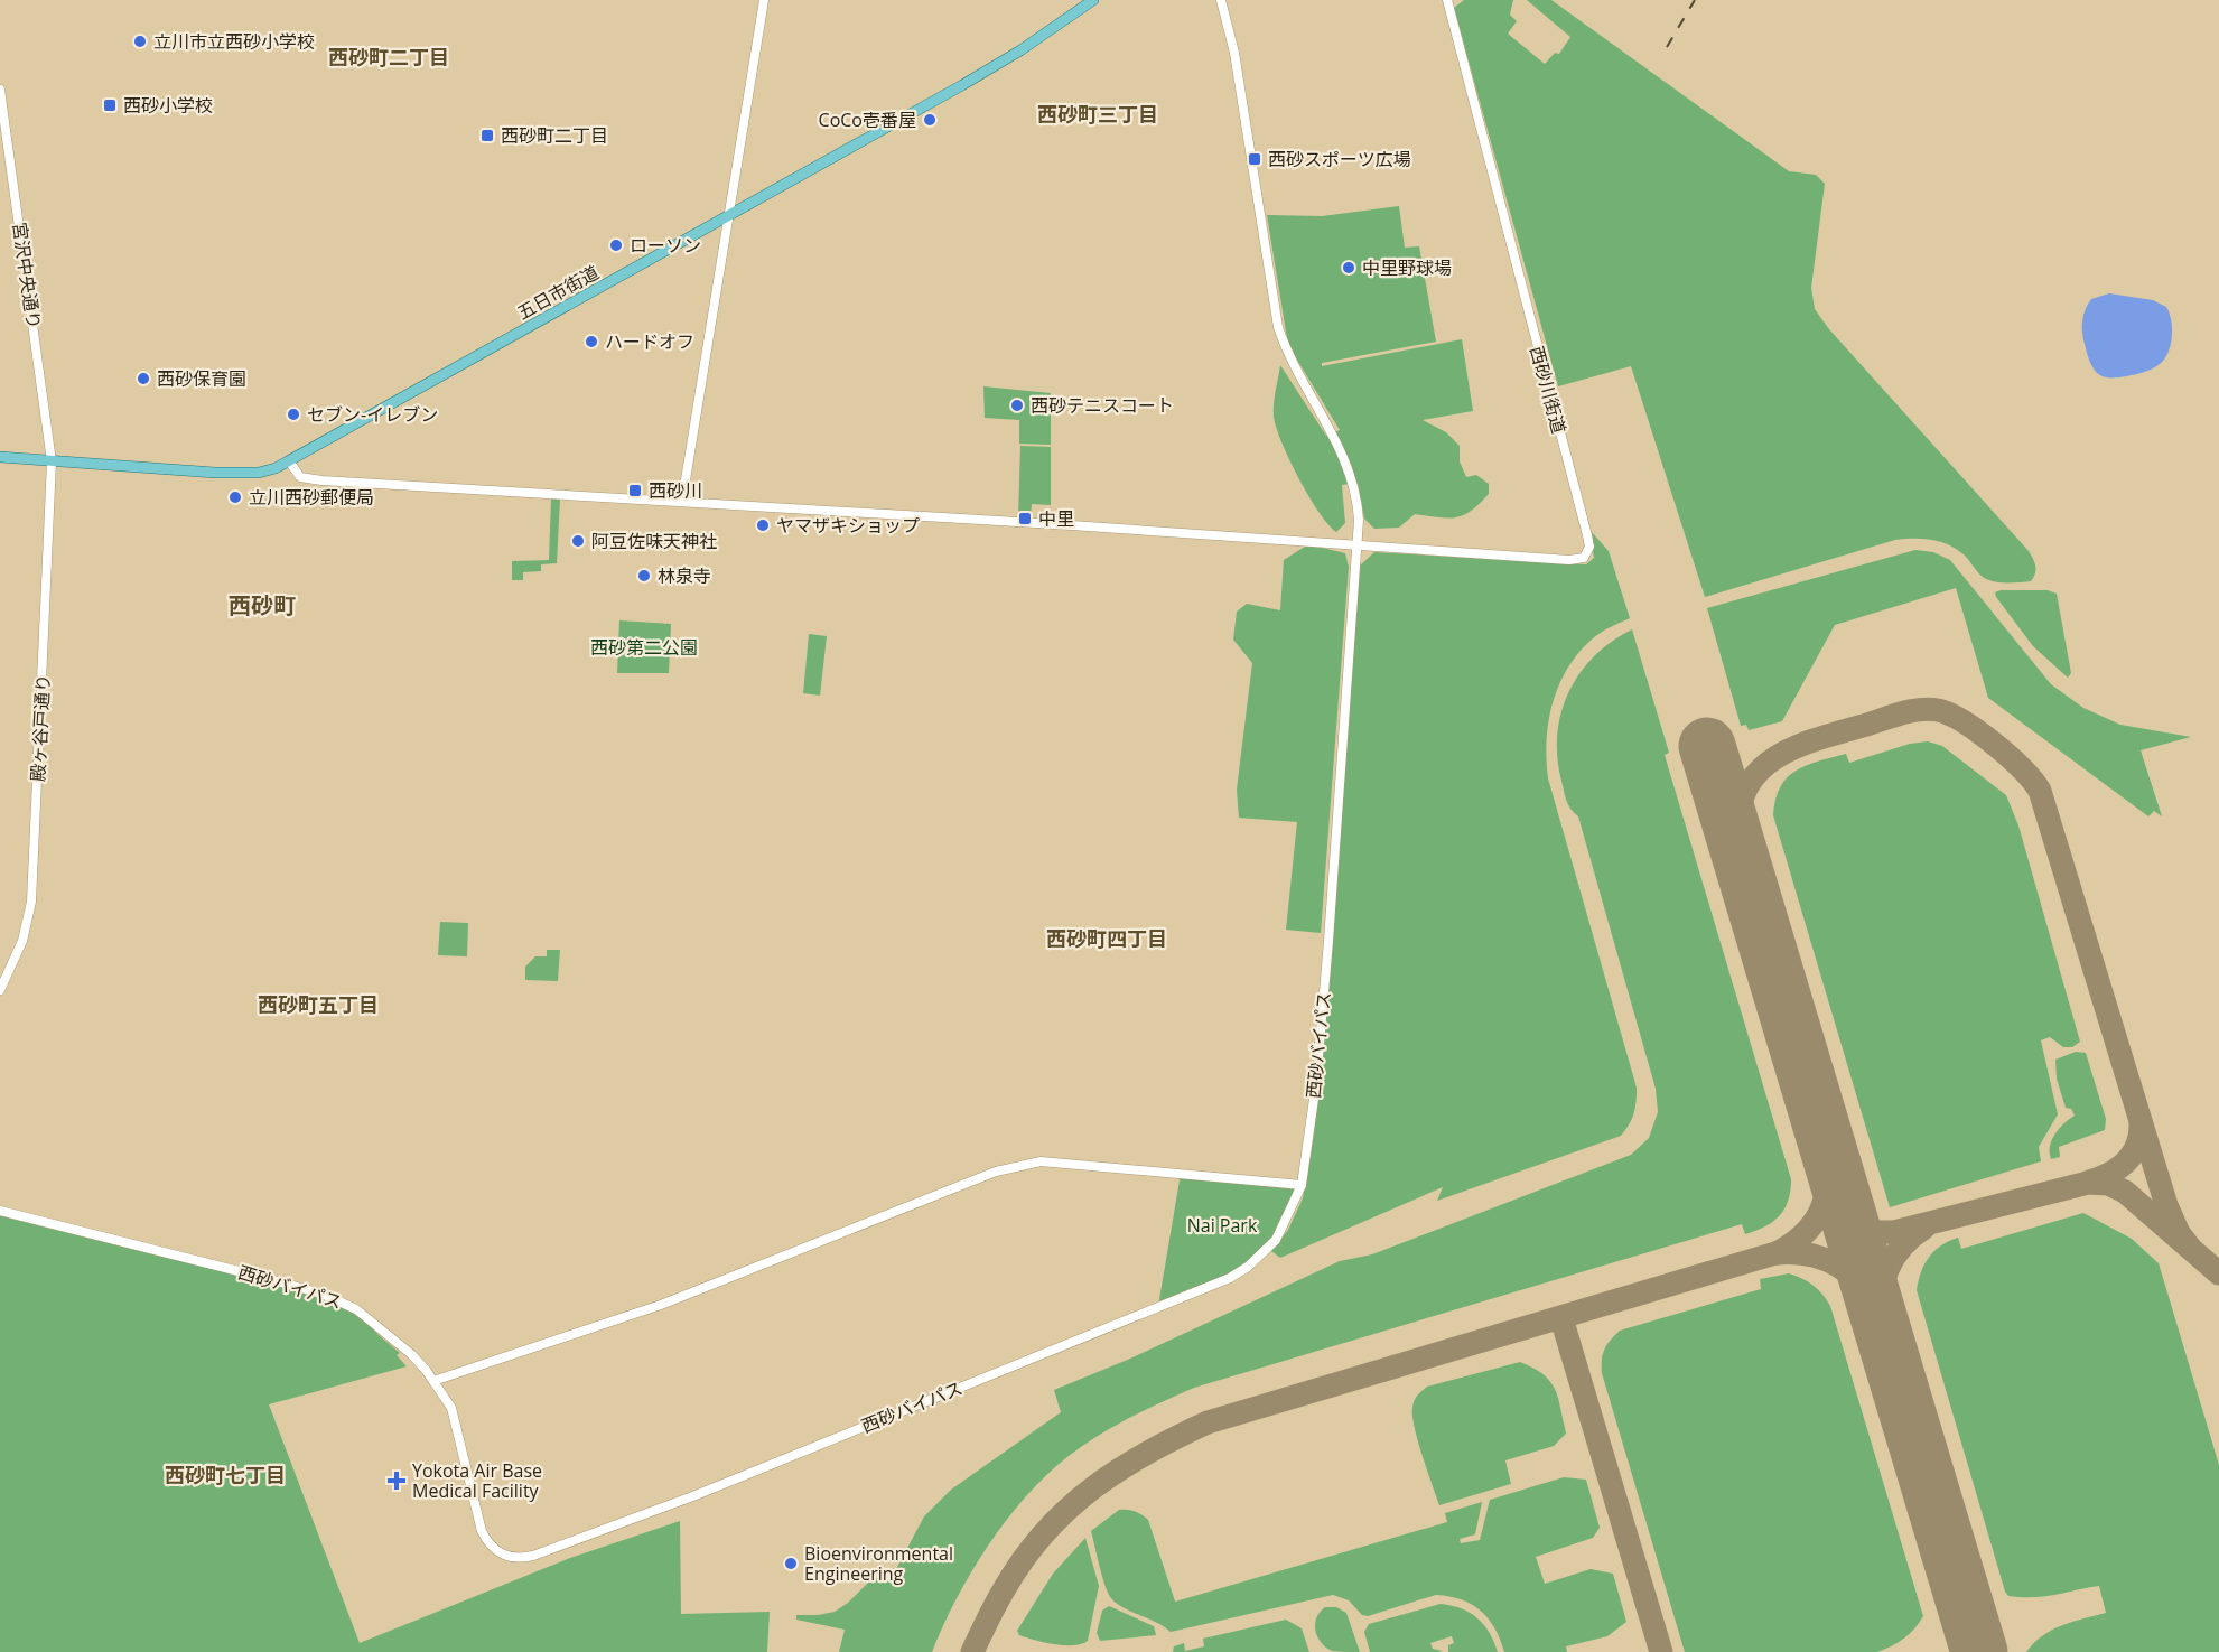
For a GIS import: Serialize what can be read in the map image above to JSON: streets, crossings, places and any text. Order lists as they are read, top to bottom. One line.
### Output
{"streets":{"main road":["五日市街道"],"street":["宮沢中央通り","西砂川街道","殿ヶ谷戸通り","西砂バイパス"]},"crossings":[["宮沢中央通り","五日市街道"],["宮沢中央通り","殿ヶ谷戸通り"],["五日市街道","殿ヶ谷戸通り"],["西砂川街道","西砂バイパス"]],"districts":["西砂町二丁目","西砂町三丁目","西砂町","西砂町四丁目","西砂町五丁目","西砂町七丁目"],"parks":["西砂第二公園","Nai Park"],"places":{"other":["立川市立西砂小学校","CoCo壱番屋","ローソン","中里野球場","ハードオフ","西砂保育園","西砂テニスコート","セブン-イレブン","立川西砂郵便局","ヤマザキショップ","阿豆佐味天神社","林泉寺","Bioenvironmental Engineering"],"transit":["西砂小学校","西砂町二丁目","西砂スポーツ広場","西砂川","中里"],"health":["Yokota Air Base Medical Facility"]}}
